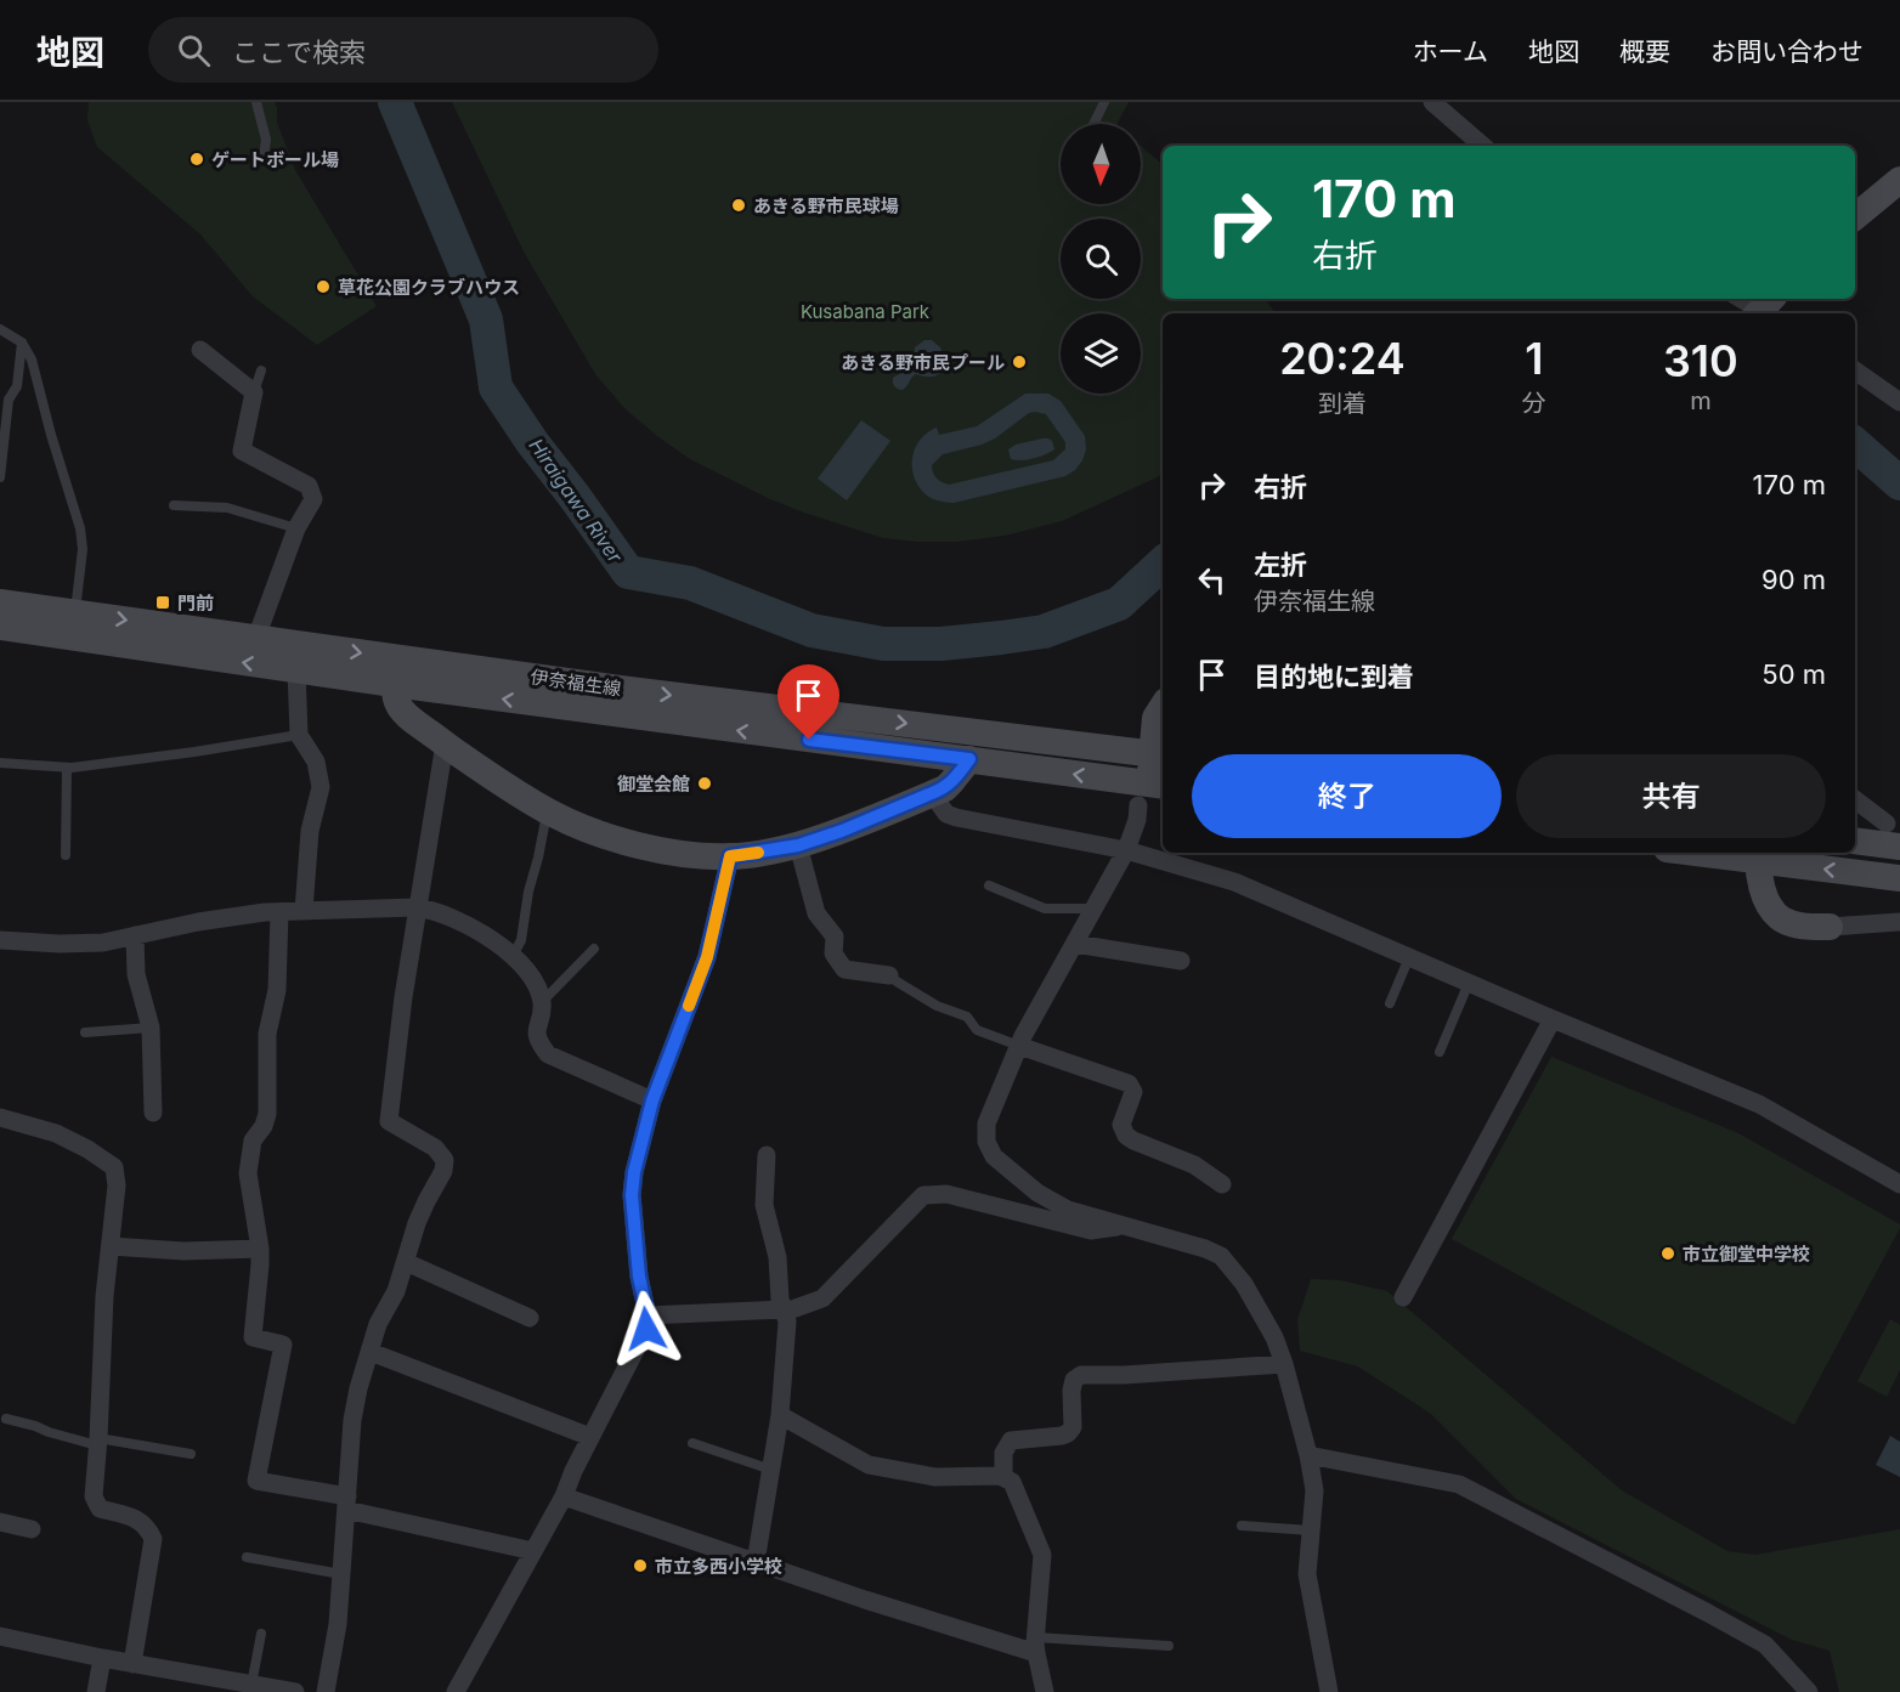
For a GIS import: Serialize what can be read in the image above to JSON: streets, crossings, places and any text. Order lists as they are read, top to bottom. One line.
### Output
{"streets":{"main road":["伊奈福生線"]},"water":["Hiraigawa River"],"parks":["Kusabana Park"],"places":{"other":["ゲートボール場","あきる野市民球場","草花公園クラブハウス","あきる野市民プール","御堂会館","市立御堂中学校","市立多西小学校"],"transit":["門前"]},"north":"bottom","page":{"header":"地図","search":"ここで検索","nav":["ホーム","地図","概要","お問い合わせ"],"turn":["170 m","右折"],"eta":["20:24","到着","1","分","310","m"],"list":[{"name":"右折","value":"170 m"},{"name":"左折","note":"伊奈福生線","value":"90 m"},{"name":"目的地に到着","value":"50 m"}],"buttons":["終了","共有"]}}
